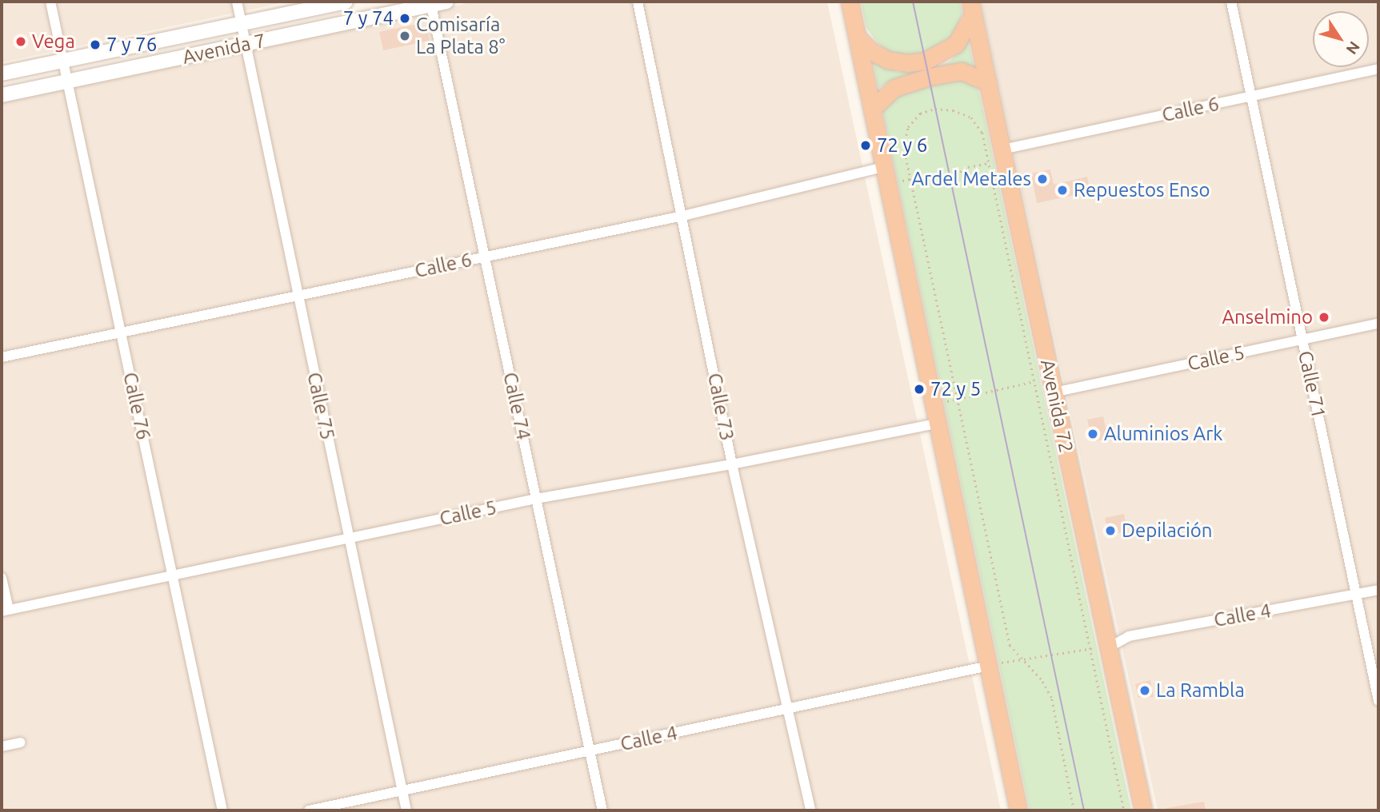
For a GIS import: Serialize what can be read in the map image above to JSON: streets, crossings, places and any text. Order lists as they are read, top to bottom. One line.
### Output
{"streets":{"highway":["Avenida 72"],"main road":["Avenida 7"],"street":["Calle 6","Calle 5","Calle 71","Calle 76","Calle 75","Calle 74","Calle 73","Calle 4"]},"crossings":[["Avenida 7","Calle 76"],["Avenida 7","Calle 75"],["Avenida 7","Calle 74"],["Calle 6","Calle 71"],["Calle 6","Calle 76"],["Calle 6","Calle 75"],["Calle 6","Calle 74"],["Calle 6","Avenida 72"],["Calle 6","Calle 73"],["Calle 5","Calle 71"],["Calle 5","Calle 76"],["Calle 5","Calle 75"],["Calle 5","Calle 74"],["Calle 5","Avenida 72"],["Calle 5","Calle 73"],["Calle 71","Calle 4"],["Calle 75","Calle 4"],["Calle 74","Calle 4"],["Avenida 72","Calle 4"],["Calle 73","Calle 4"]],"places":["7 y 74","Comisaría La Plata 8°","Vega","7 y 76","72 y 6","Ardel Metales","Repuestos Enso","Anselmino","72 y 5","Aluminios Ark","Depilación","La Rambla"],"north":"bottom right"}
